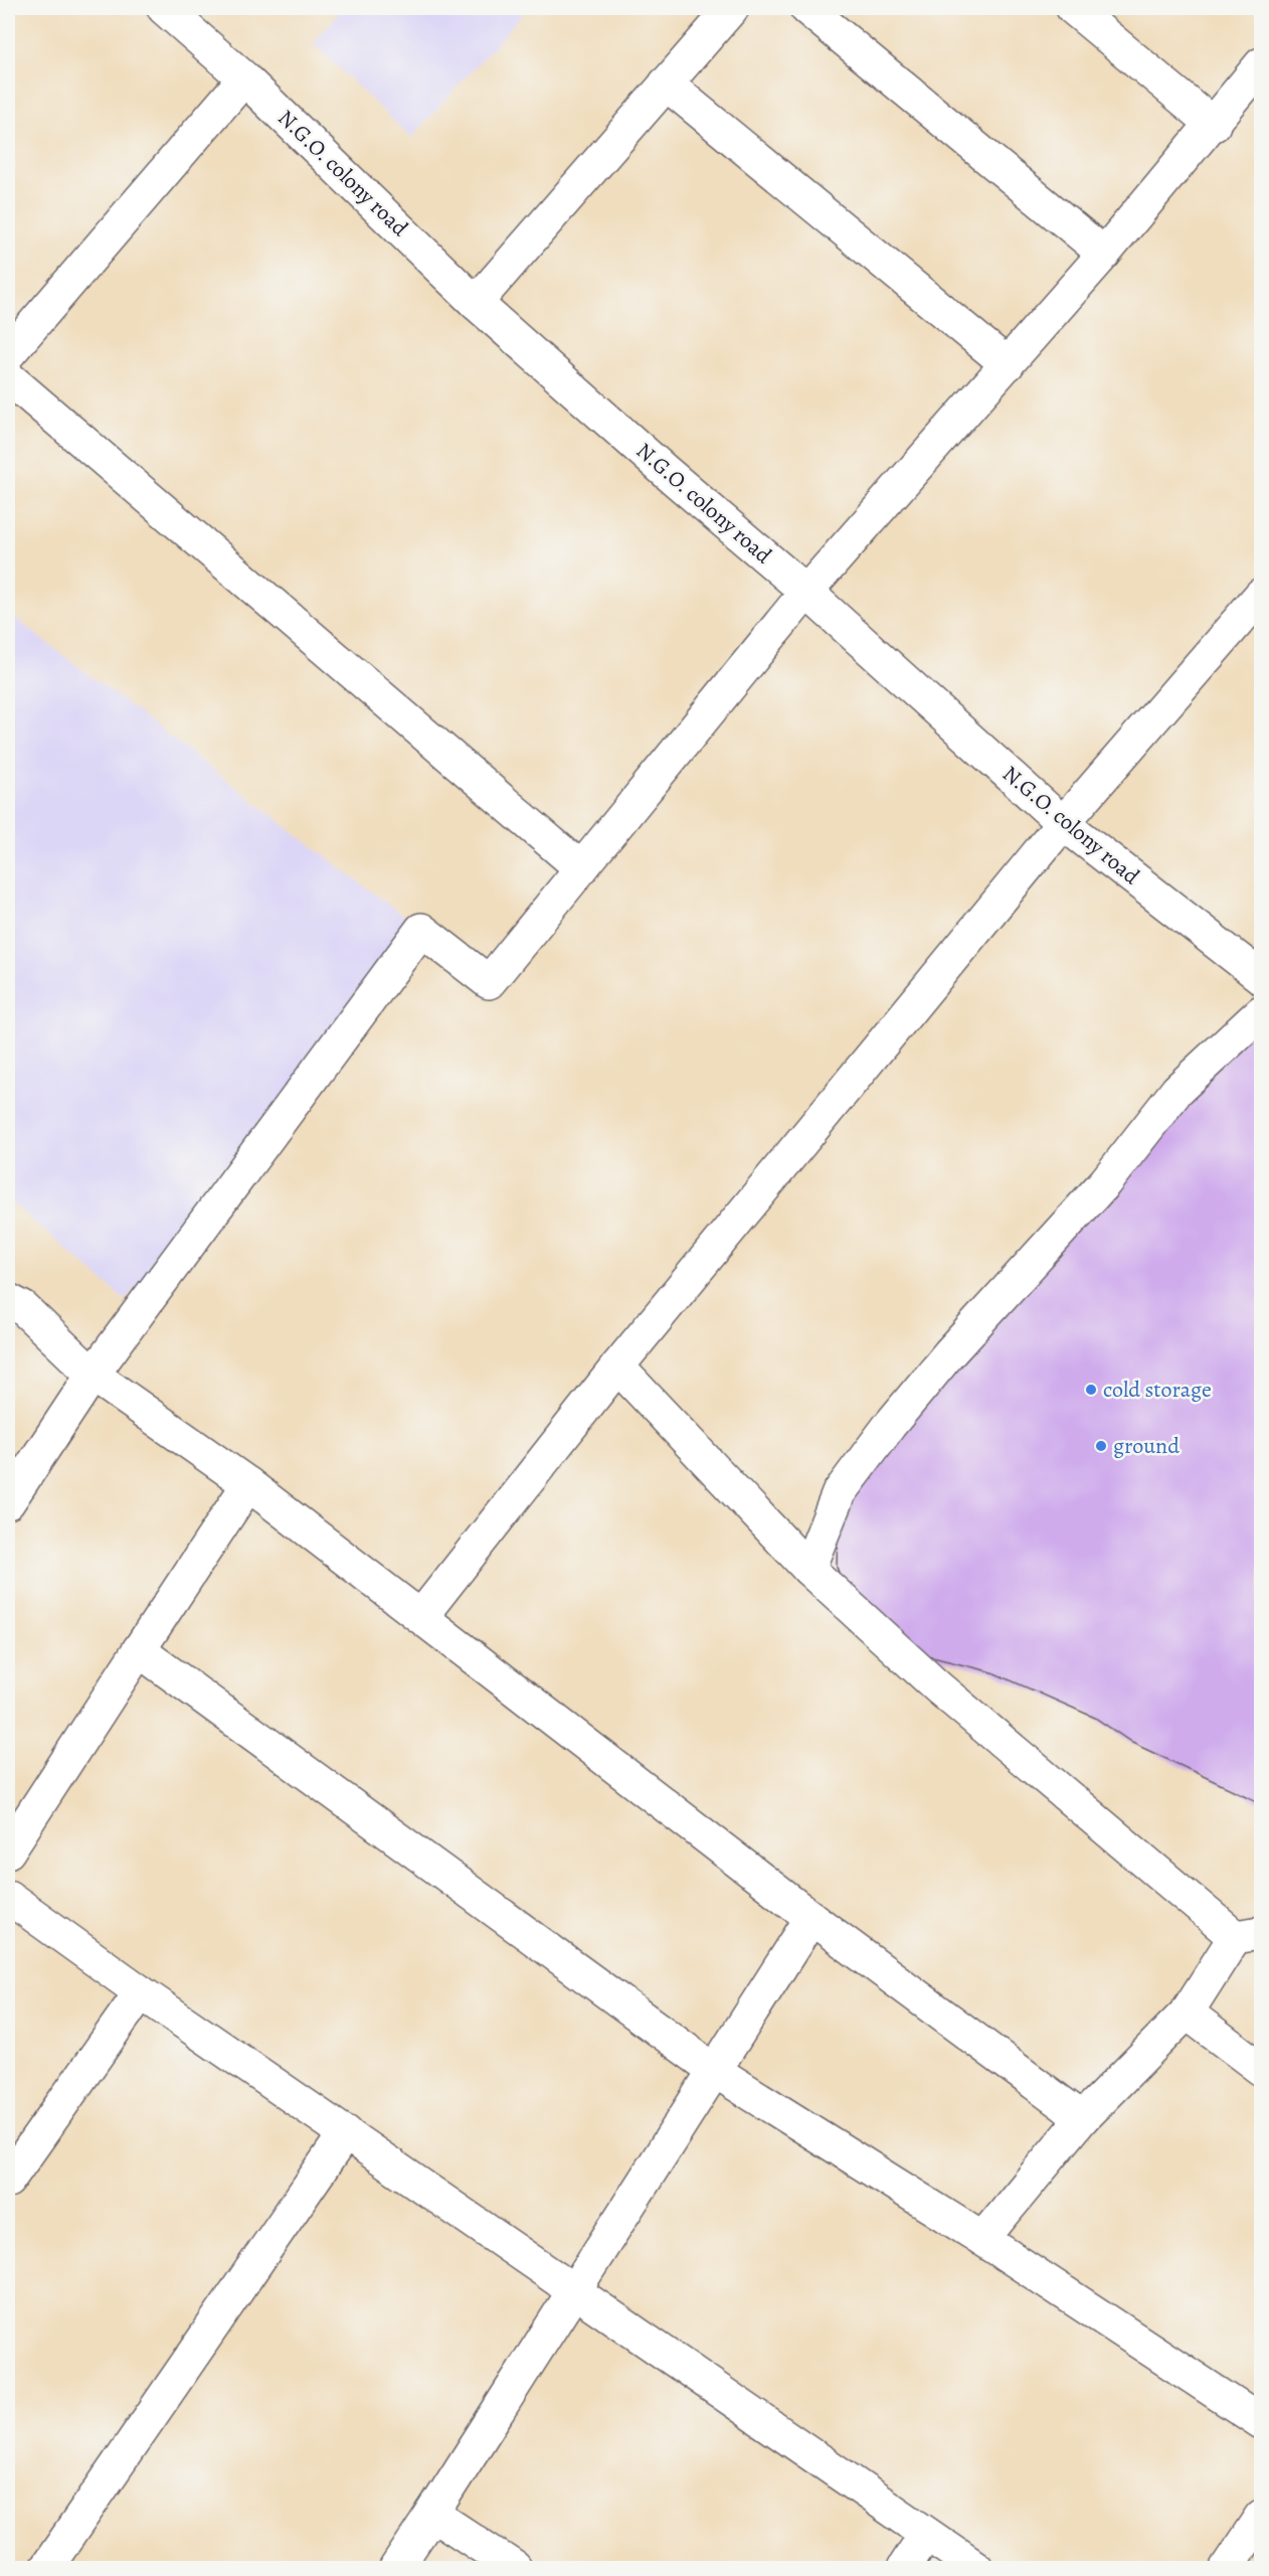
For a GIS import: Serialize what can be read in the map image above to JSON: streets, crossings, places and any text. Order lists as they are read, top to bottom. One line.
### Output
{"streets":{"street":["N.G.O. colony road"]},"places":["cold storage","ground"]}
